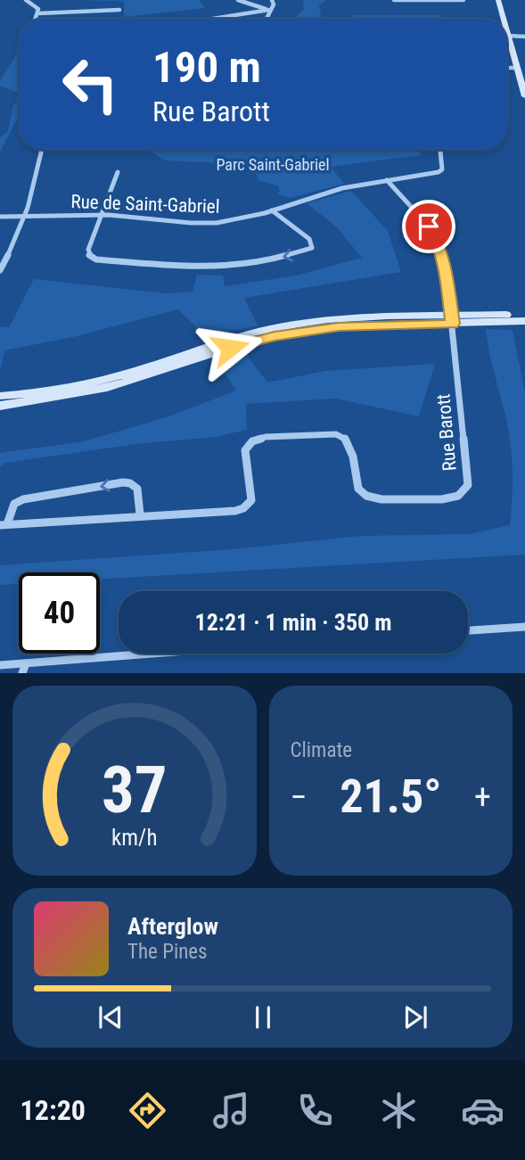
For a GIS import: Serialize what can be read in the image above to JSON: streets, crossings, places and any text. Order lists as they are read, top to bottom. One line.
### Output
{"streets":{"street":["Rue de Saint-Gabriel","Rue Barott"]},"crossings":[["Rue de Saint-Gabriel","Rue Barott"]],"parks":["Parc Saint-Gabriel"],"page":{"turn":["190 m","Rue Barott"],"limit":"40","trip":"12:21 · 1 min · 350 m","tile":"Climate","heat":["−","21.5°","+"],"song":["Afterglow","The Pines"],"tabs":"12:20","gauge":["37","km/h"]}}
